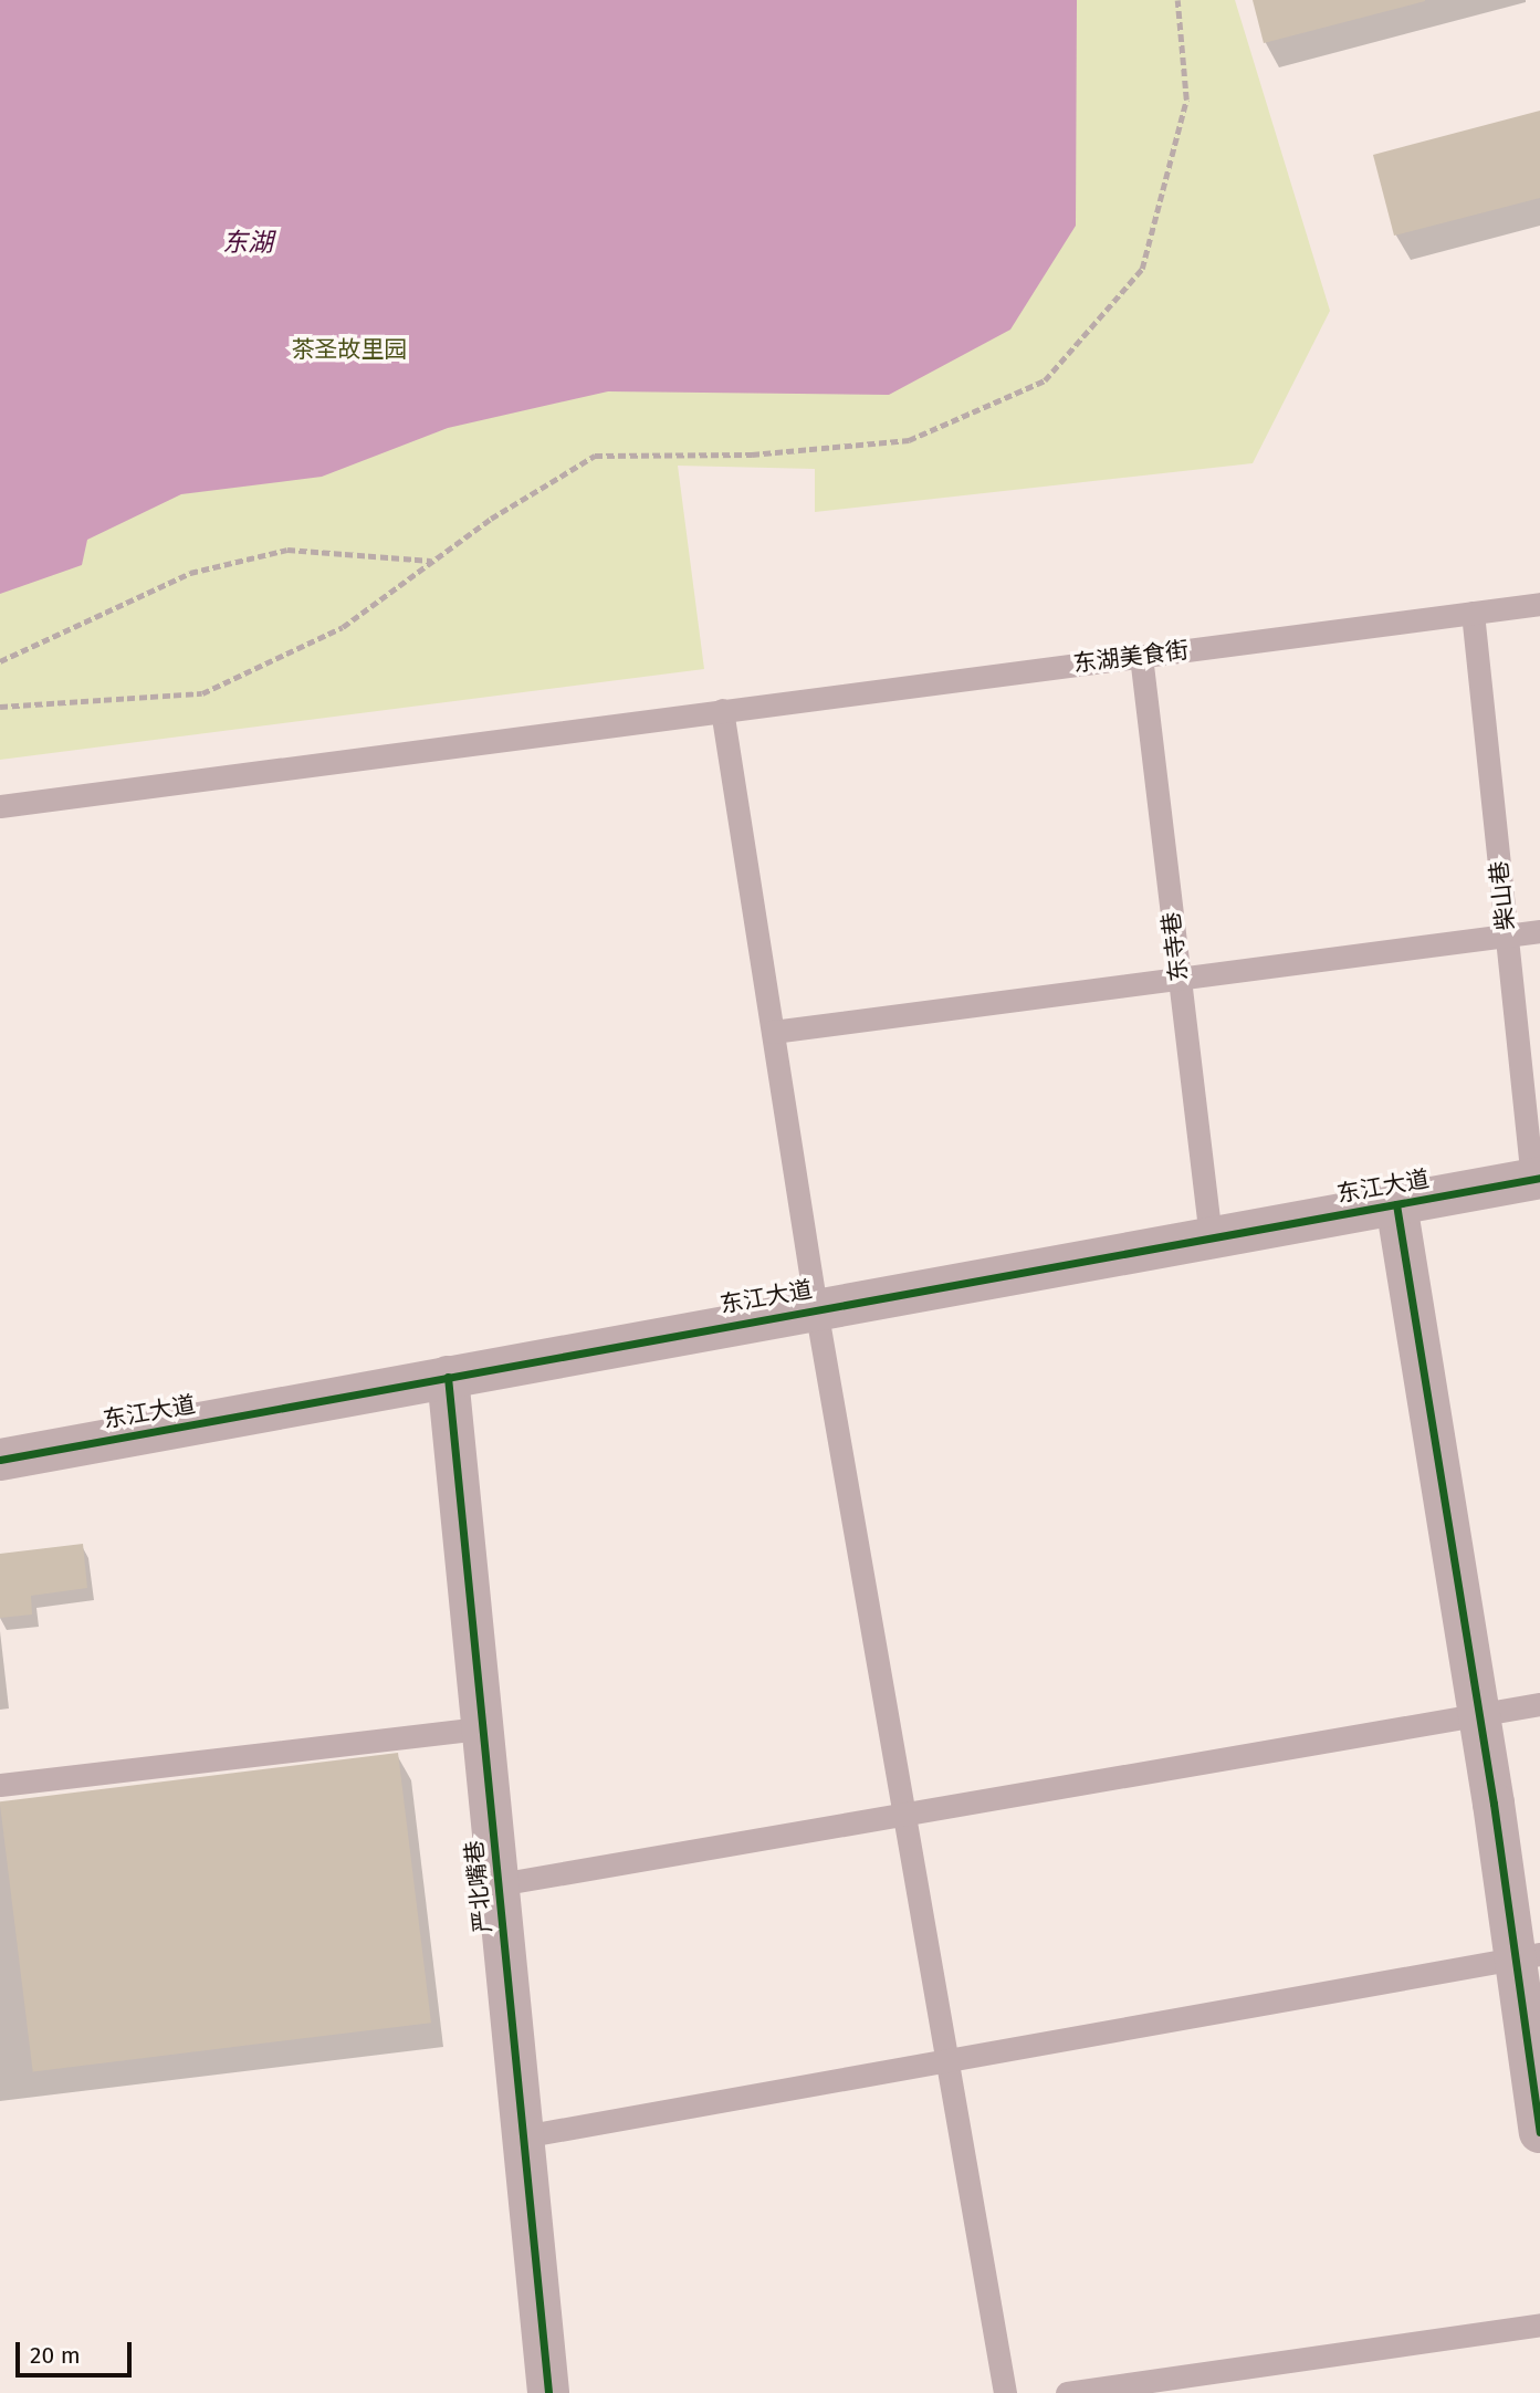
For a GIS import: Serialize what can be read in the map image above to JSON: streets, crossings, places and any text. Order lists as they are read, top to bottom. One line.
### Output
{"streets":{"street":["东江大道","严北嘴巷"],"lane":["东湖美食街","柴山巷","东寺巷"]},"crossings":[["东湖美食街","柴山巷"],["东湖美食街","东寺巷"],["柴山巷","东江大道"],["东寺巷","东江大道"],["东江大道","严北嘴巷"]],"water":["东湖"],"parks":["茶圣故里园"],"scale_bar":"20 m"}
